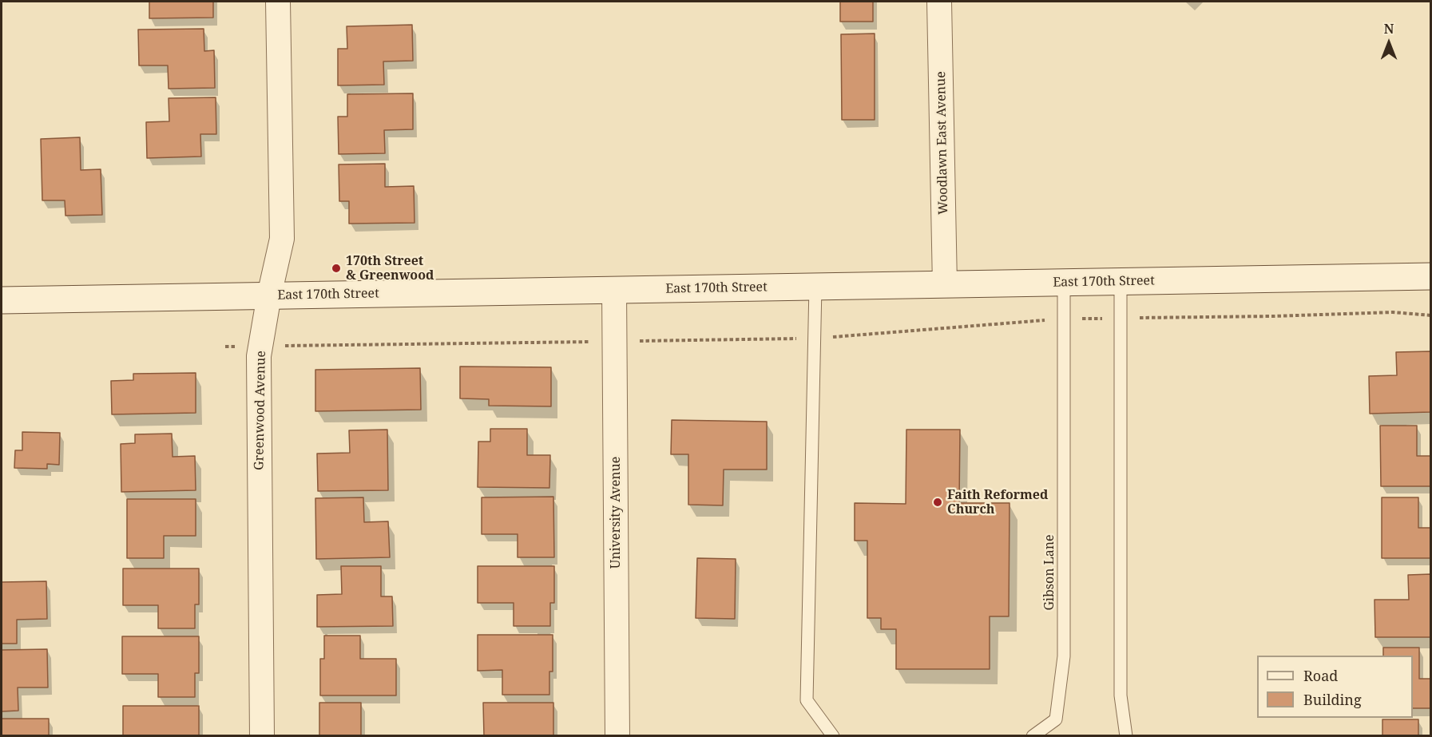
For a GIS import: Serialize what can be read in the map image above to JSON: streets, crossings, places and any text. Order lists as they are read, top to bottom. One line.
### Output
{"streets":{"street":["Woodlawn East Avenue","East 170th Street","Greenwood Avenue","University Avenue"],"lane":["Gibson Lane"]},"crossings":[["Woodlawn East Avenue","East 170th Street"],["East 170th Street","Greenwood Avenue"],["East 170th Street","University Avenue"],["East 170th Street","Gibson Lane"]],"places":["170th Street & Greenwood","Faith Reformed Church"],"legend":["Road","Building"],"north":"top"}
